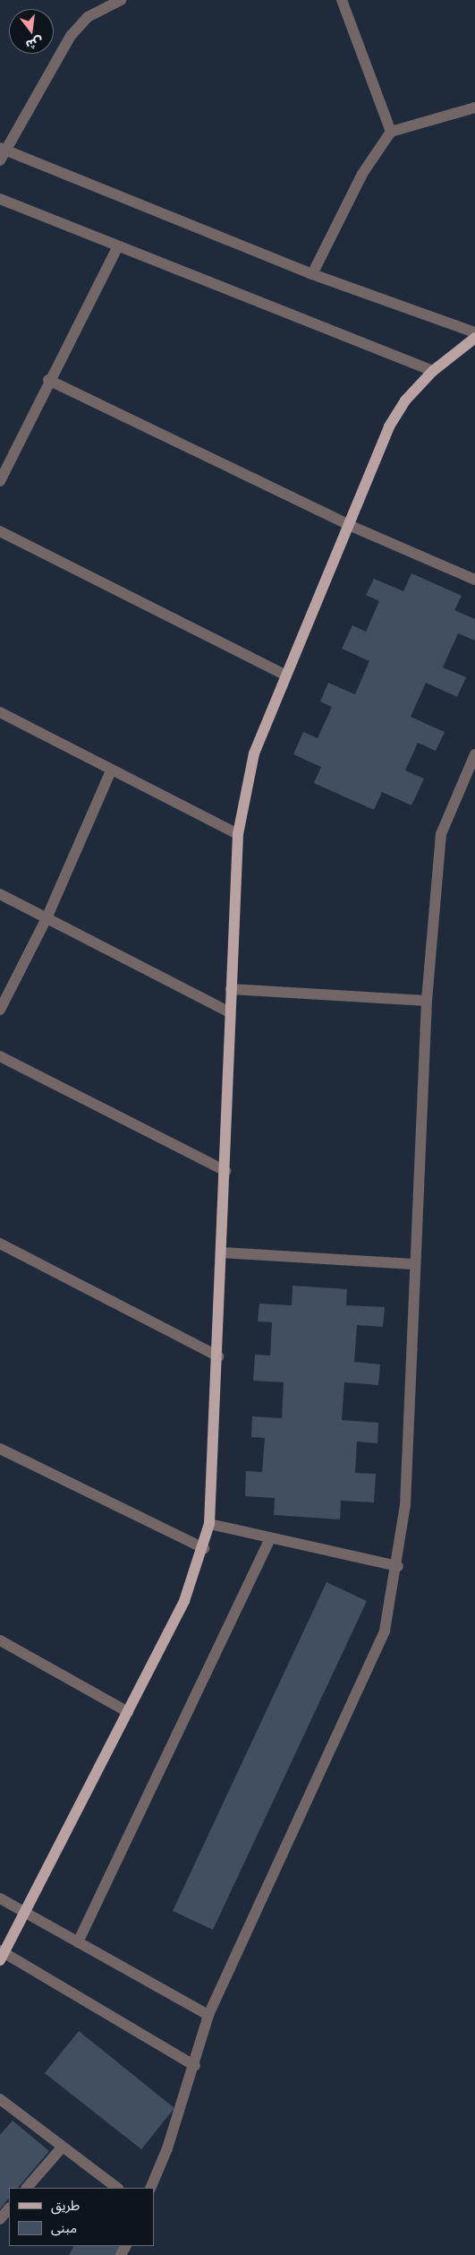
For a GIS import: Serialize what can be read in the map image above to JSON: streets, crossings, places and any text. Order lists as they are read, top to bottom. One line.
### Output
{"legend":["طريق","مبنى"],"north":"bottom"}
